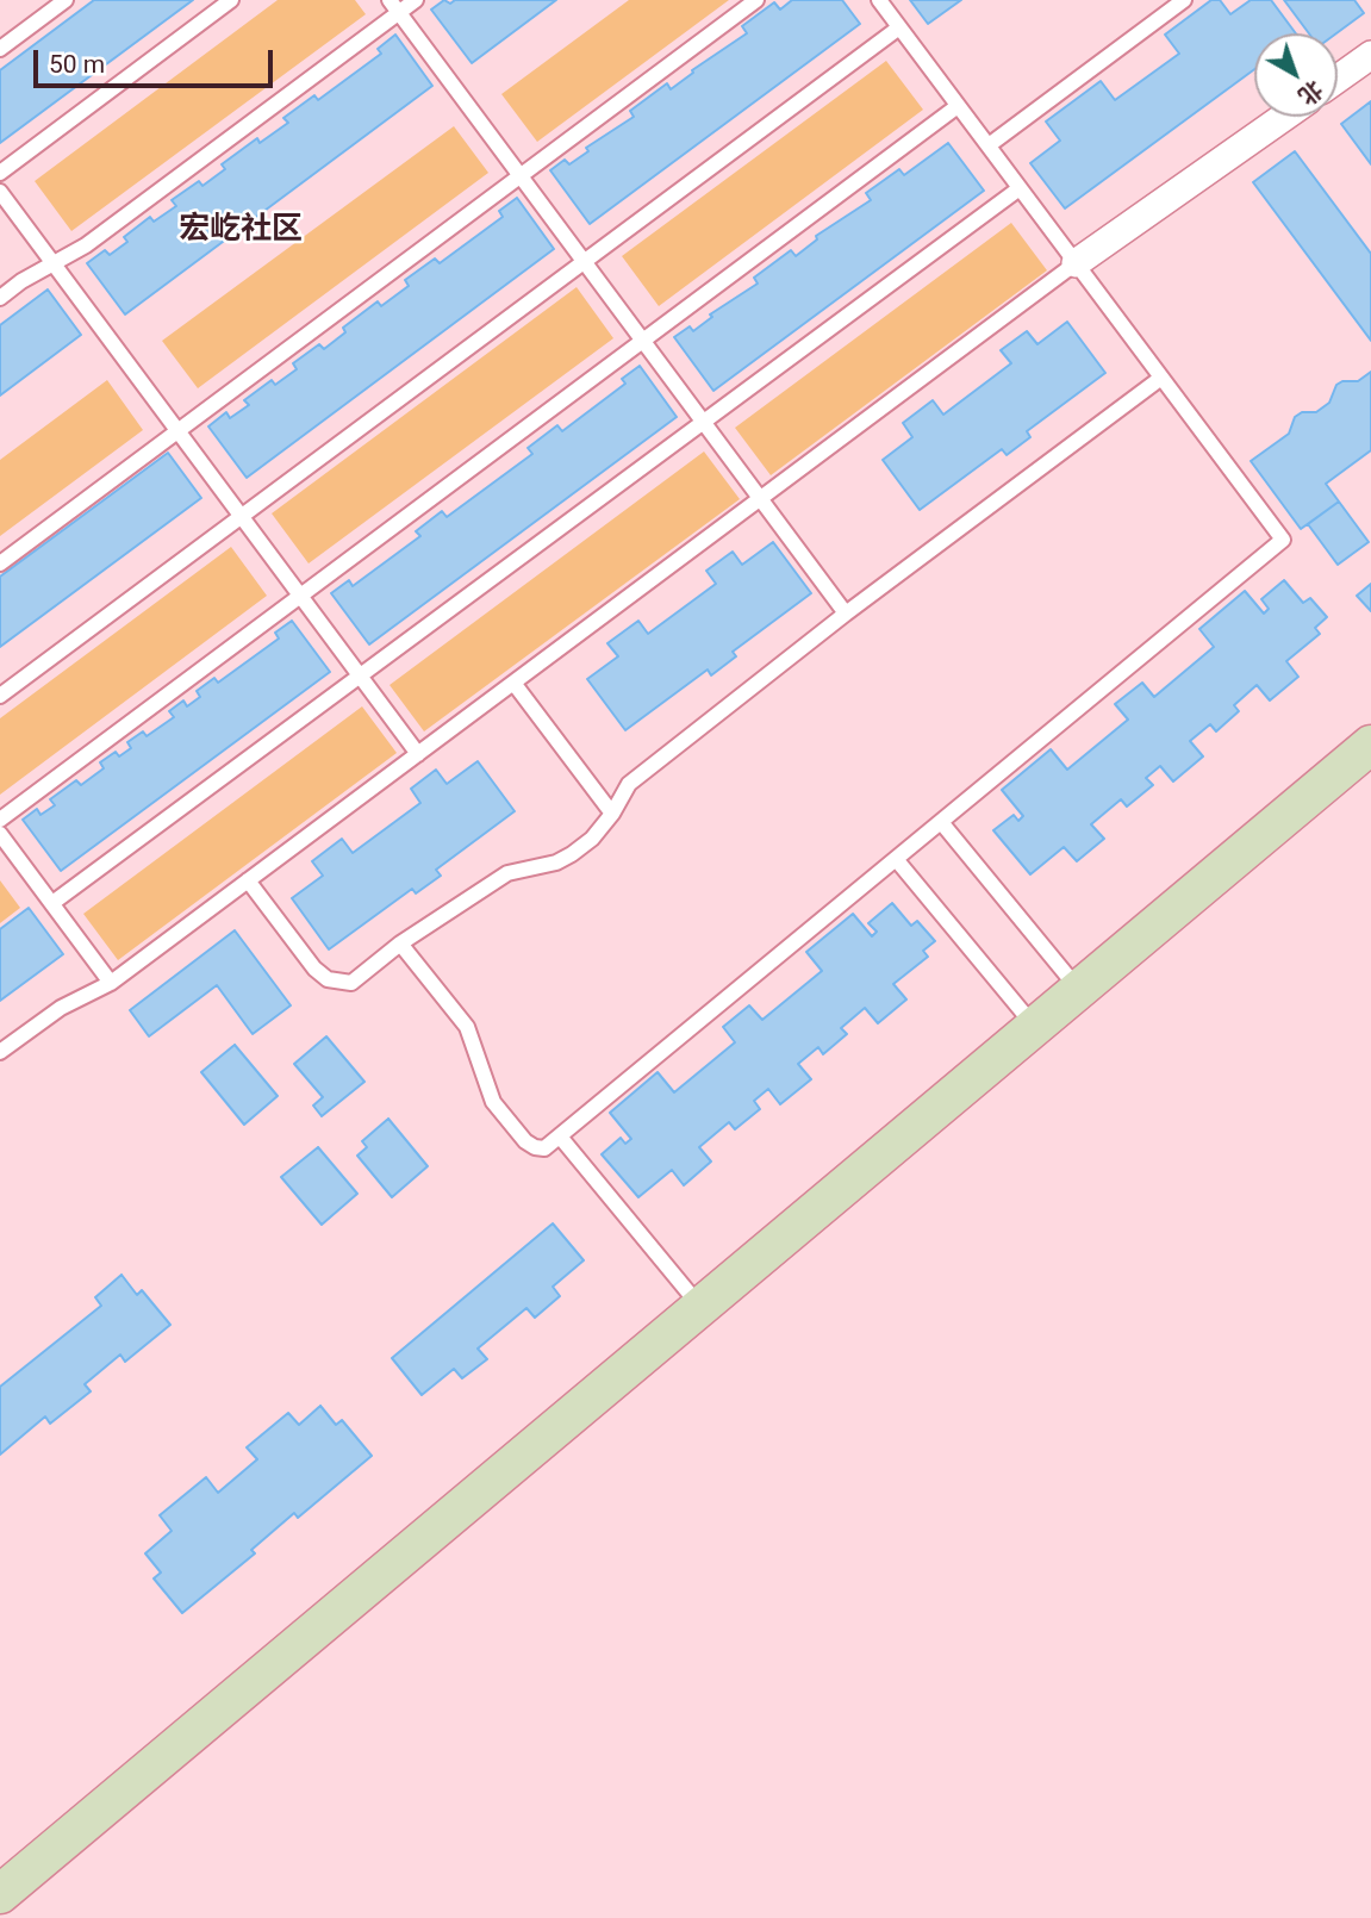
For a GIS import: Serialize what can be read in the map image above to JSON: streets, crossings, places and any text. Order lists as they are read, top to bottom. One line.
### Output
{"districts":["宏屹社区"],"scale_bar":"50 m","north":"bottom right"}
